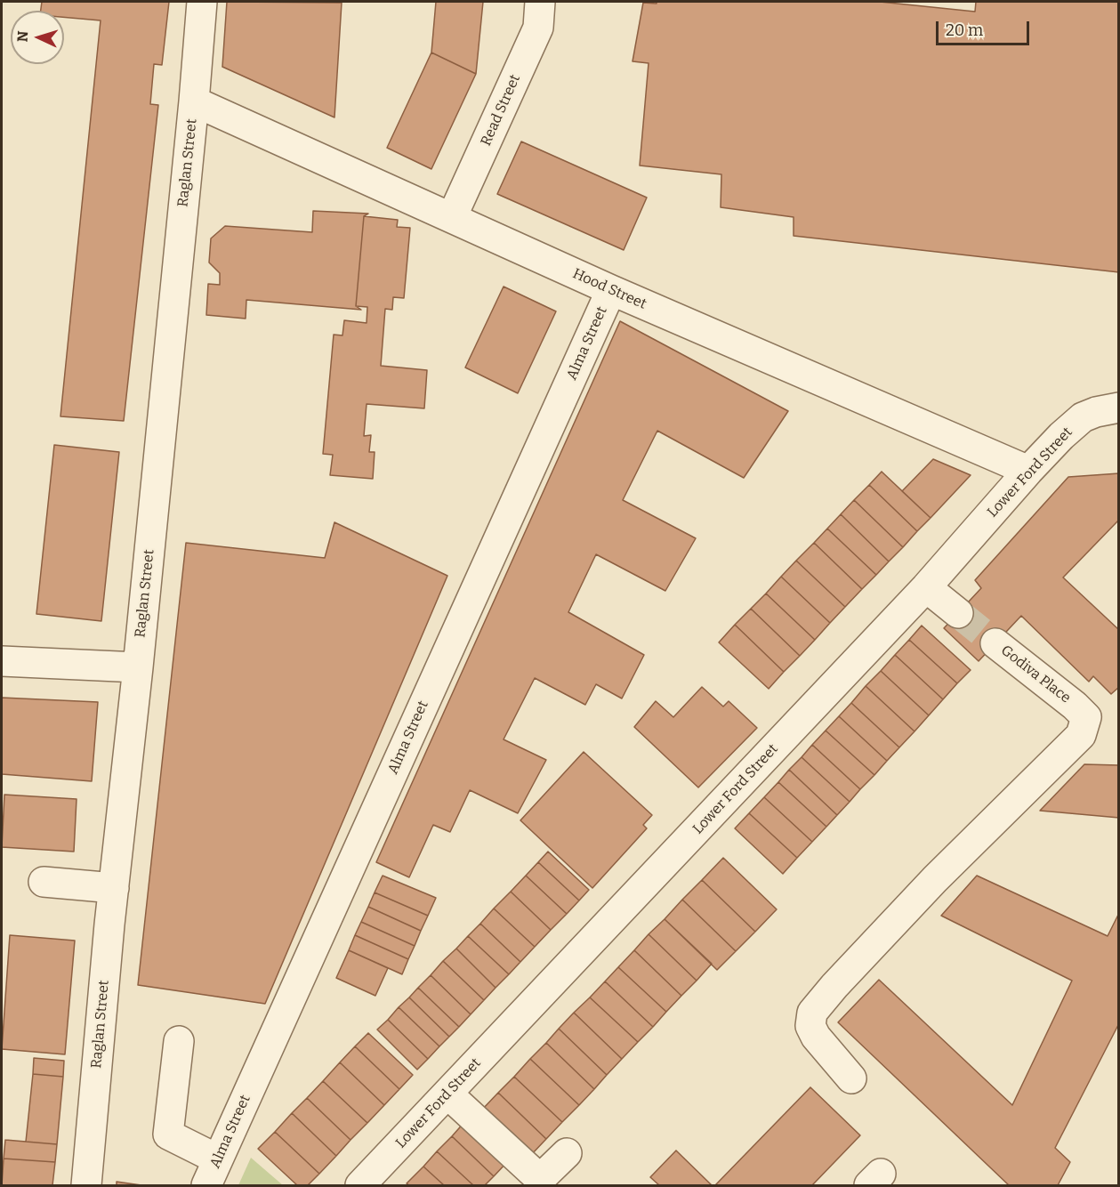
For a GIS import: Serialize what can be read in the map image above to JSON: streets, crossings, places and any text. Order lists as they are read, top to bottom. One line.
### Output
{"streets":{"street":["Read Street","Raglan Street","Hood Street","Alma Street","Lower Ford Street","Godiva Place"]},"crossings":[["Read Street","Hood Street"],["Raglan Street","Hood Street"],["Hood Street","Alma Street"],["Hood Street","Lower Ford Street"]],"scale_bar":"20 m","north":"left"}
